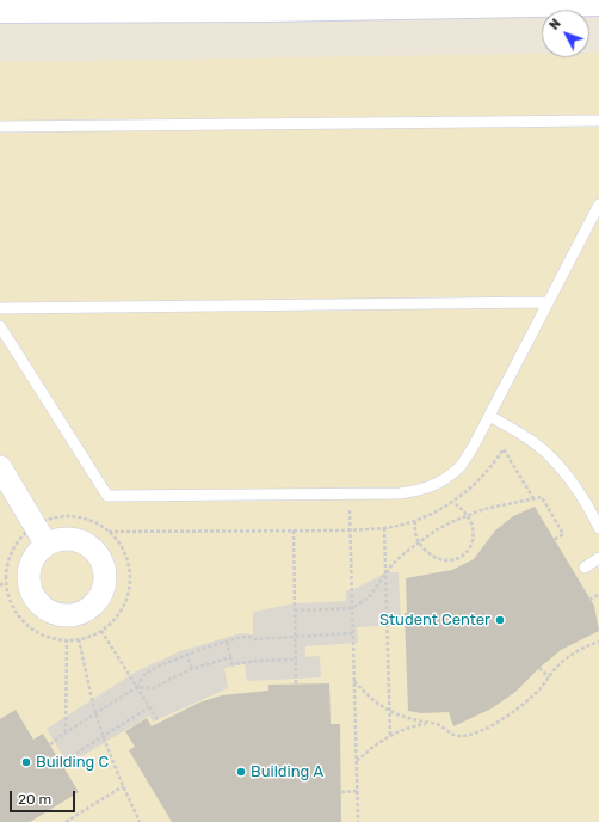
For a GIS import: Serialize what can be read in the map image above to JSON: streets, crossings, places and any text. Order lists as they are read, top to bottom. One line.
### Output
{"places":["Student Center","Building C","Building A"],"scale_bar":"20 m","north":"top left"}
